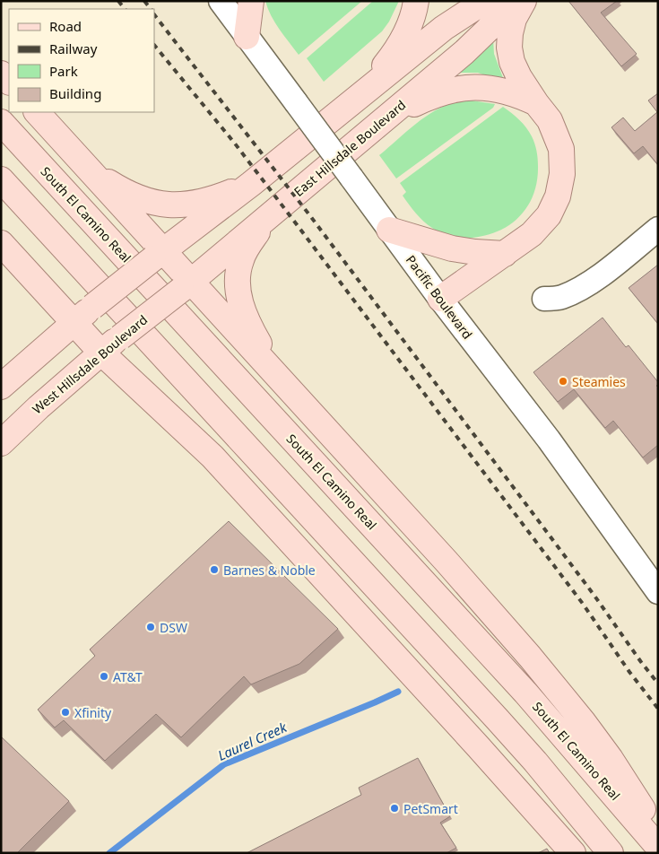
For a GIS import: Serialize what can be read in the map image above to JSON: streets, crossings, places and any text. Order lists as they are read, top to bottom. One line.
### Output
{"streets":{"main road":["East Hillsdale Boulevard","South El Camino Real","West Hillsdale Boulevard"],"street":["Pacific Boulevard"]},"crossings":[["East Hillsdale Boulevard","West Hillsdale Boulevard"]],"water":["Laurel Creek"],"places":["Steamies","Barnes & Noble","DSW","AT&T","Xfinity","PetSmart"],"legend":["Road","Railway","Park","Building"]}
